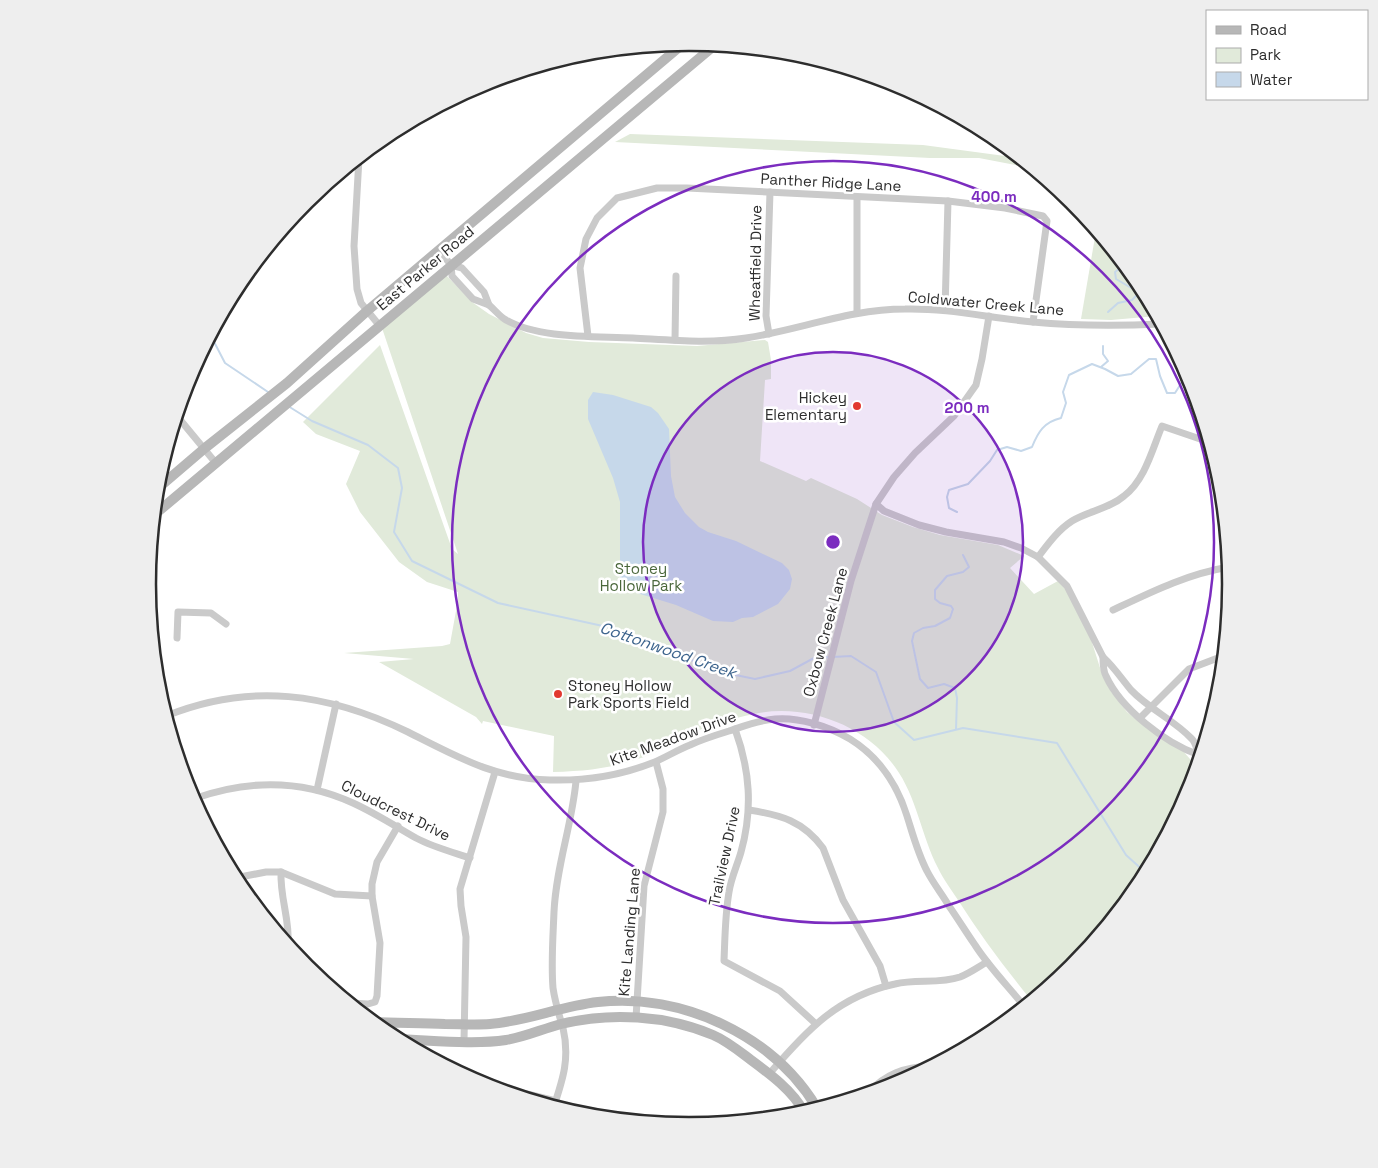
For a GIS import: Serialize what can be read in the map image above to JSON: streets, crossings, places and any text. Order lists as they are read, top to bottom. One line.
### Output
{"streets":{"main road":["East Parker Road"],"street":["Panther Ridge Lane","Wheatfield Drive","Coldwater Creek Lane","Oxbow Creek Lane","Kite Meadow Drive","Cloudcrest Drive","Trailview Drive","Kite Landing Lane"]},"crossings":[["Panther Ridge Lane","Wheatfield Drive"],["Panther Ridge Lane","Coldwater Creek Lane"],["Wheatfield Drive","Coldwater Creek Lane"],["East Parker Road","Coldwater Creek Lane"],["Coldwater Creek Lane","Oxbow Creek Lane"],["Oxbow Creek Lane","Kite Meadow Drive"],["Kite Meadow Drive","Trailview Drive"],["Kite Meadow Drive","Kite Landing Lane"]],"water":["Cottonwood Creek"],"parks":["Stoney Hollow Park"],"places":["Hickey Elementary","Stoney Hollow Park Sports Field"],"legend":["Road","Park","Water"],"rings":["400 m","200 m"]}
